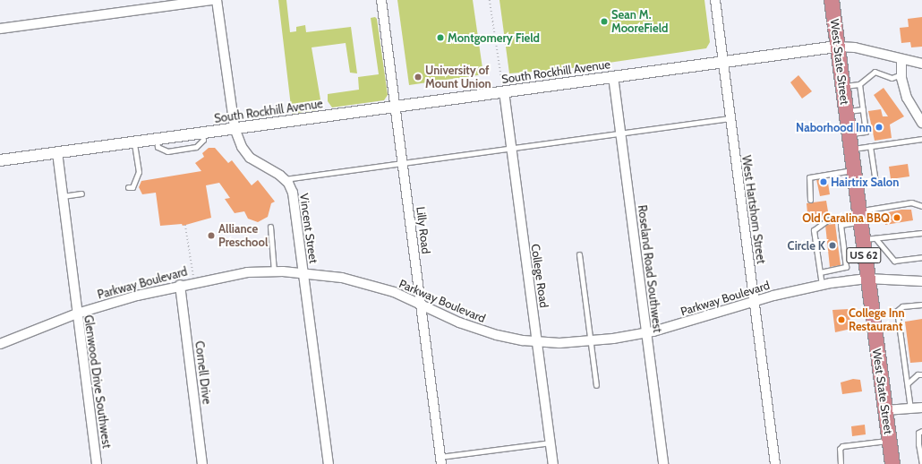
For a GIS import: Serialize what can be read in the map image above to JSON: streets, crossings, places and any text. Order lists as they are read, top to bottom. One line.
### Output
{"streets":{"highway":["West State Street","US 62"],"street":["South Rockhill Avenue","West Hartshorn Street","Vincent Street","Lilly Road","Roseland Road Southwest","College Road","Parkway Boulevard","Cornell Drive","Glenwood Drive Southwest"]},"crossings":[["West State Street","South Rockhill Avenue"],["West State Street","Parkway Boulevard"],["South Rockhill Avenue","West Hartshorn Street"],["South Rockhill Avenue","Lilly Road"],["South Rockhill Avenue","Roseland Road Southwest"],["South Rockhill Avenue","College Road"],["South Rockhill Avenue","Glenwood Drive Southwest"],["West Hartshorn Street","Parkway Boulevard"],["Vincent Street","Parkway Boulevard"],["Lilly Road","Parkway Boulevard"],["Roseland Road Southwest","Parkway Boulevard"],["College Road","Parkway Boulevard"],["Parkway Boulevard","Cornell Drive"],["Parkway Boulevard","Glenwood Drive Southwest"]],"places":["Sean M. MooreField","Montgomery Field","University of Mount Union","Naborhood Inn","Hairtrix Salon","Old Caralina BBQ","Alliance Preschool","Circle K","College Inn Restaurant"]}
